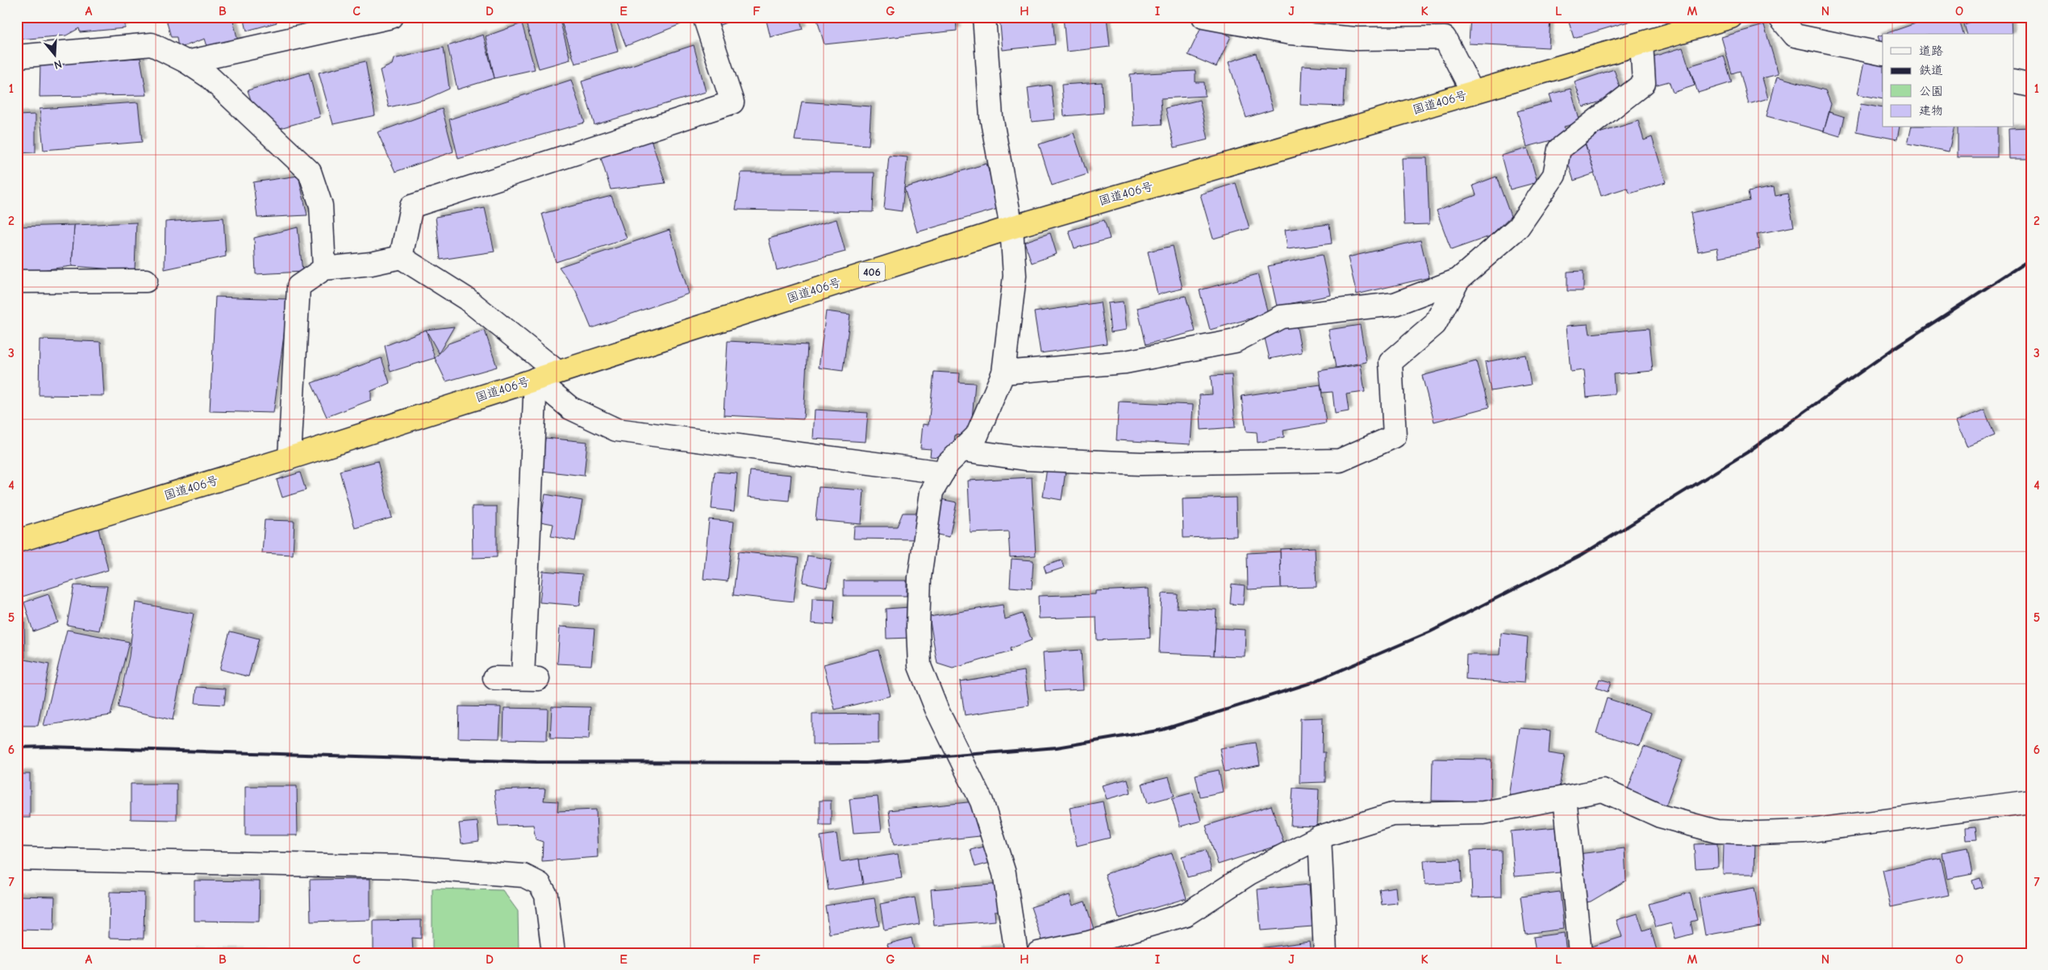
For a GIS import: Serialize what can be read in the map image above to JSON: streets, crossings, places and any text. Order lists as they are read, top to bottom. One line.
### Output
{"streets":{"highway":["国道406号","406"]},"legend":["道路","鉄道","公園","建物"],"north":"bottom","grid":{"columns":["A","B","C","D","E","F","G","H","I","J","K","L","M","N","O"],"rows":["1","2","3","4","5","6","7"]}}
